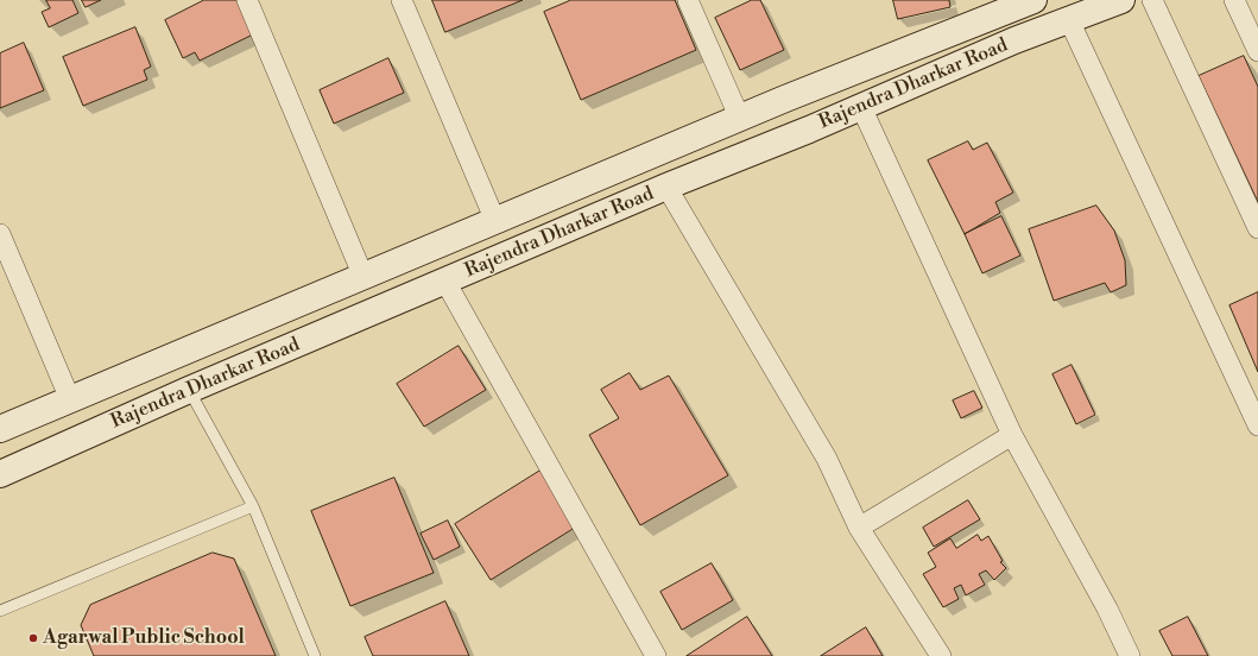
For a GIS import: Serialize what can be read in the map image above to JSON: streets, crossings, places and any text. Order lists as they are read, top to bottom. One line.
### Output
{"streets":{"main road":["Rajendra Dharkar Road"]},"places":["Agarwal Public School"]}
